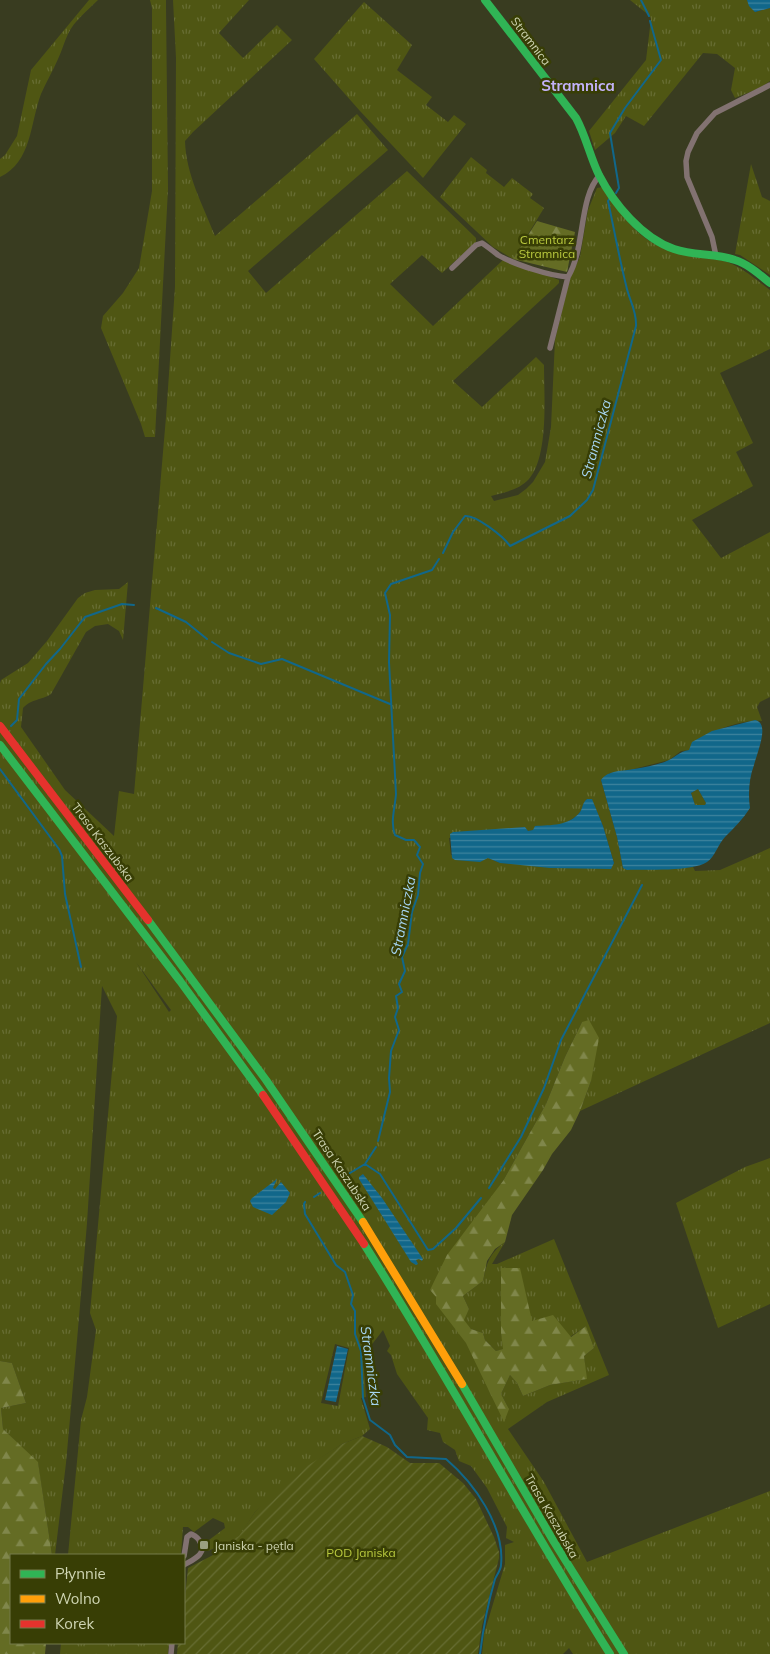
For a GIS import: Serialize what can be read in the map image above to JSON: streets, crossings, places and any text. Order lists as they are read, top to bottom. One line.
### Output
{"streets":{"main road":["Stramnica","Trasa Kaszubska"]},"districts":["Stramnica"],"water":["Stramniczka"],"parks":["Cmentarz Stramnica","POD Janiska"],"places":{"transit":["Janiska - pętla"]},"legend":["Płynnie","Wolno","Korek"]}
